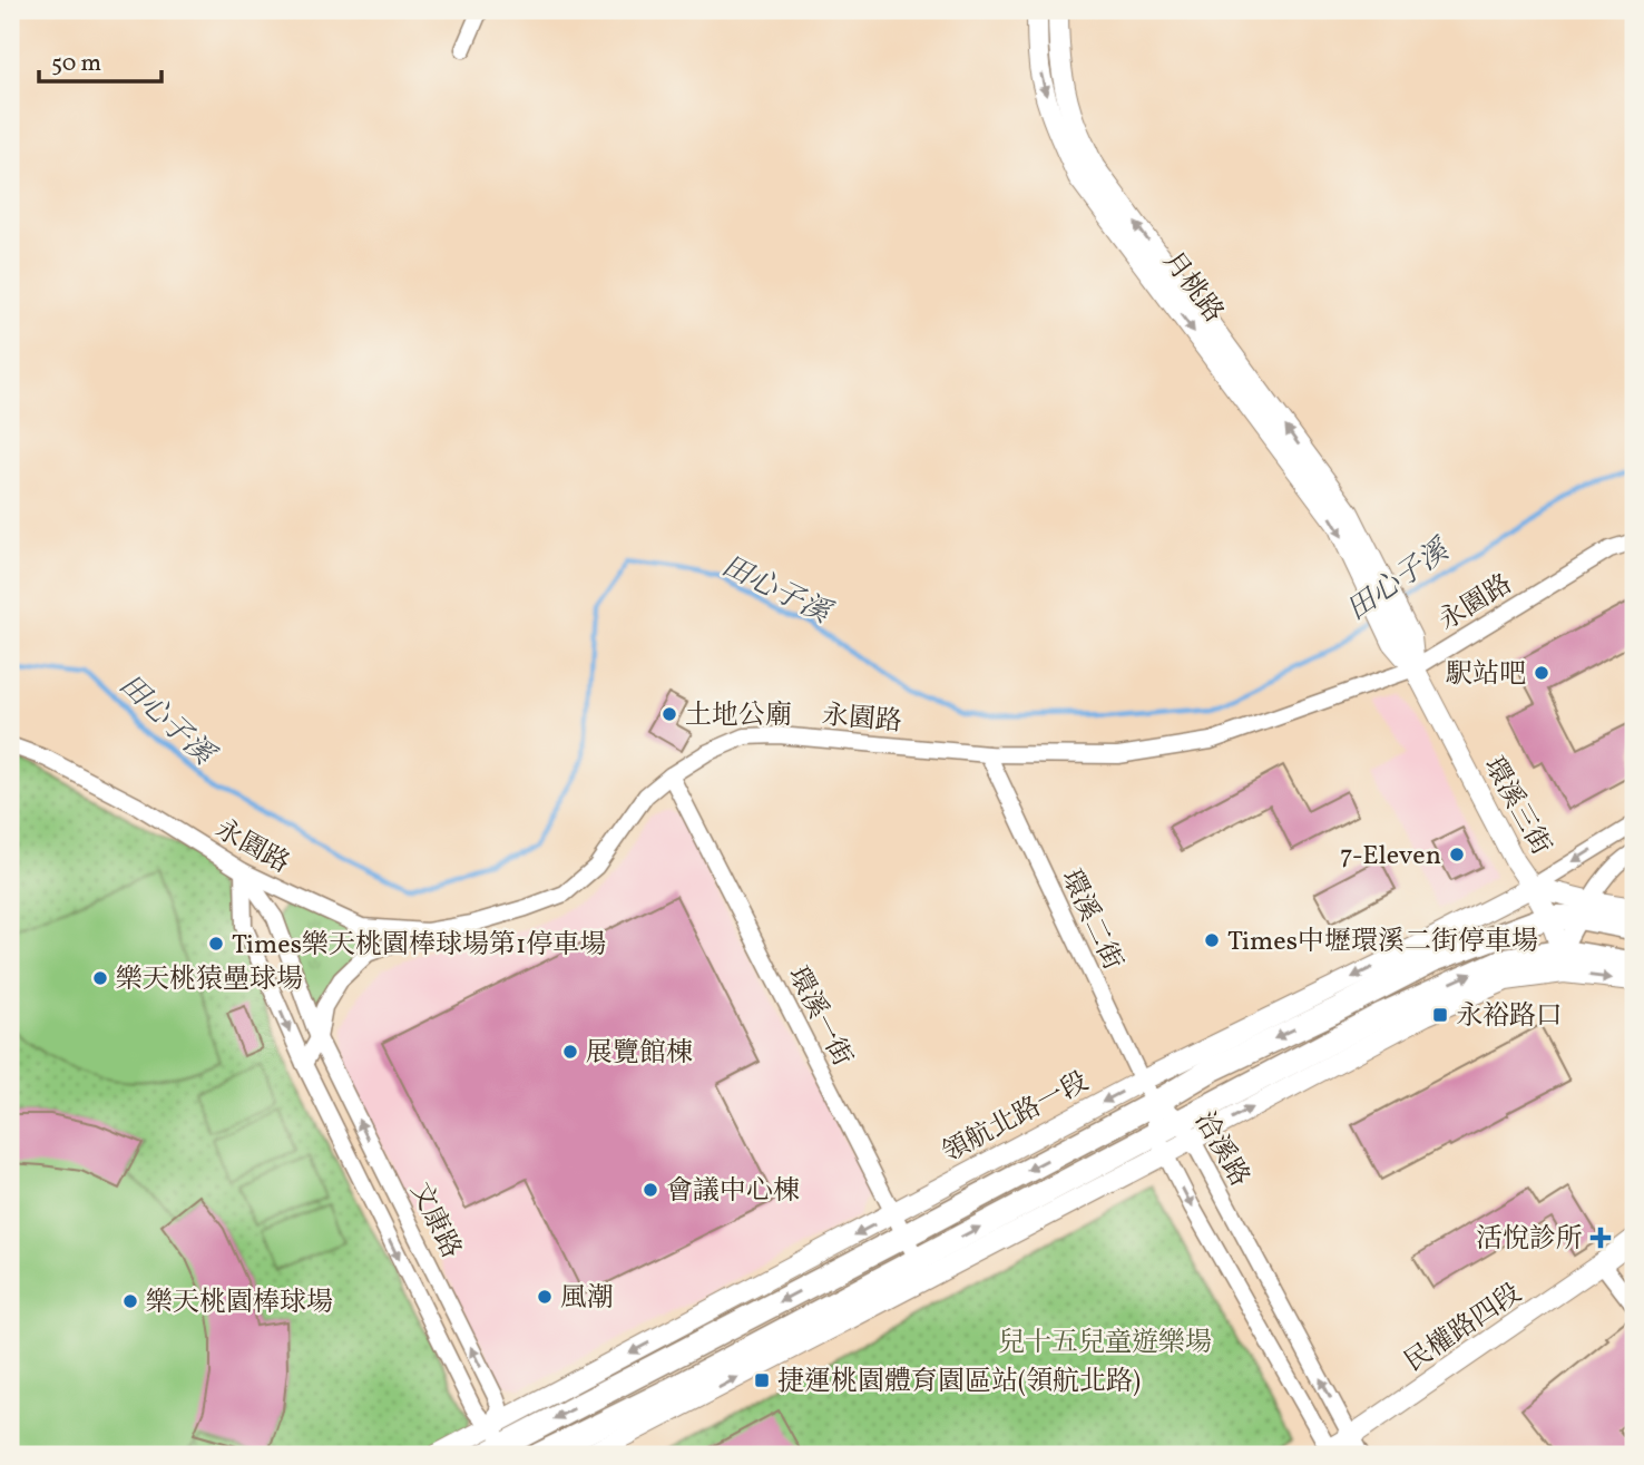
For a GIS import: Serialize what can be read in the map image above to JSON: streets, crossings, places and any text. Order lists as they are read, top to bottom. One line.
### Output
{"streets":{"main road":["領航北路一段"],"street":["月桃路","永園路","環溪三街","環溪二街","環溪一街","洽溪路","文康路","民權路四段"]},"crossings":[["月桃路","永園路"],["月桃路","環溪三街"],["永園路","環溪三街"],["永園路","環溪二街"],["永園路","環溪一街"],["永園路","文康路"],["環溪三街","領航北路一段"],["環溪二街","領航北路一段"],["環溪二街","洽溪路"],["環溪一街","領航北路一段"],["領航北路一段","洽溪路"],["領航北路一段","文康路"],["洽溪路","民權路四段"]],"one_way":["領航北路一段"],"water":["田心子溪"],"parks":["兒十五兒童遊樂場"],"places":{"other":["駅站吧","土地公廟","7-Eleven","Times中壢環溪二街停車場","Times樂天桃園棒球場第1停車場","樂天桃猿壘球場","展覽館棟","會議中心棟","風潮","樂天桃園棒球場"],"transit":["永裕路口","捷運桃園體育園區站(領航北路)"],"health":["活悅診所"]},"scale_bar":"50 m"}
